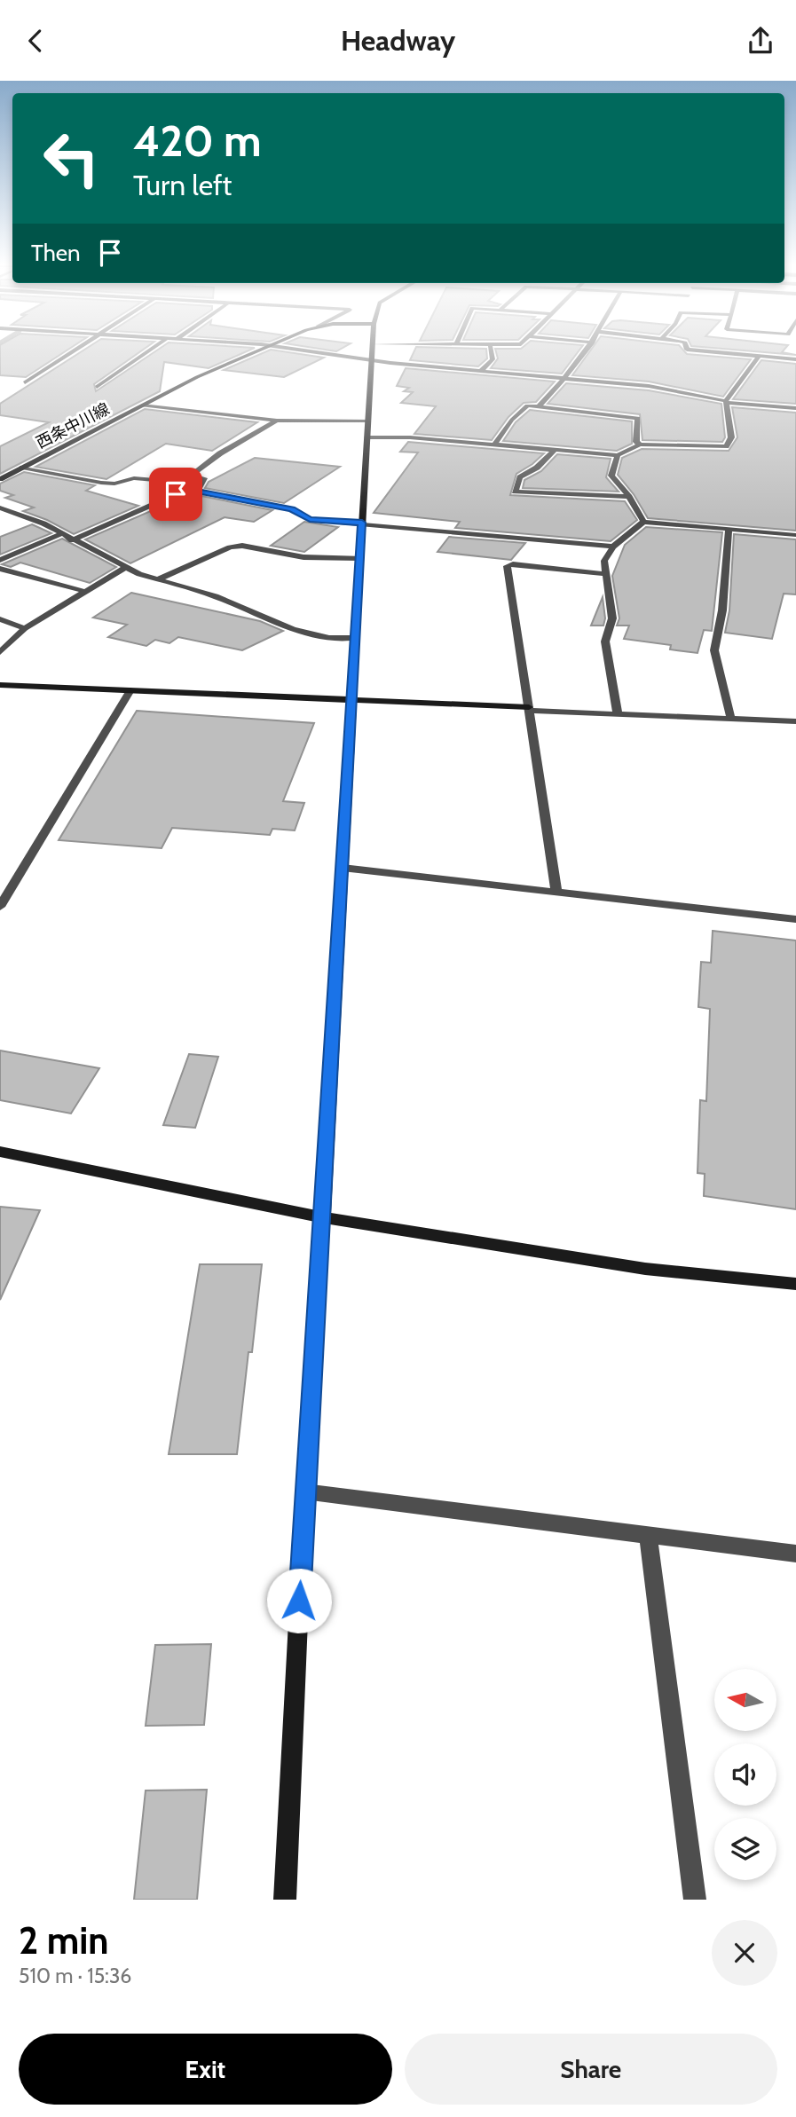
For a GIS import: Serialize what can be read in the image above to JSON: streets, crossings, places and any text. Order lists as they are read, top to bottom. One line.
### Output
{"streets":{"street":["西条中川線"]},"north":"left","page":{"header":"Headway","turn":["420 m","Turn left"],"then":"Then","heading":["2 min","510 m · 15:36"],"buttons":["Exit","Share"]}}
